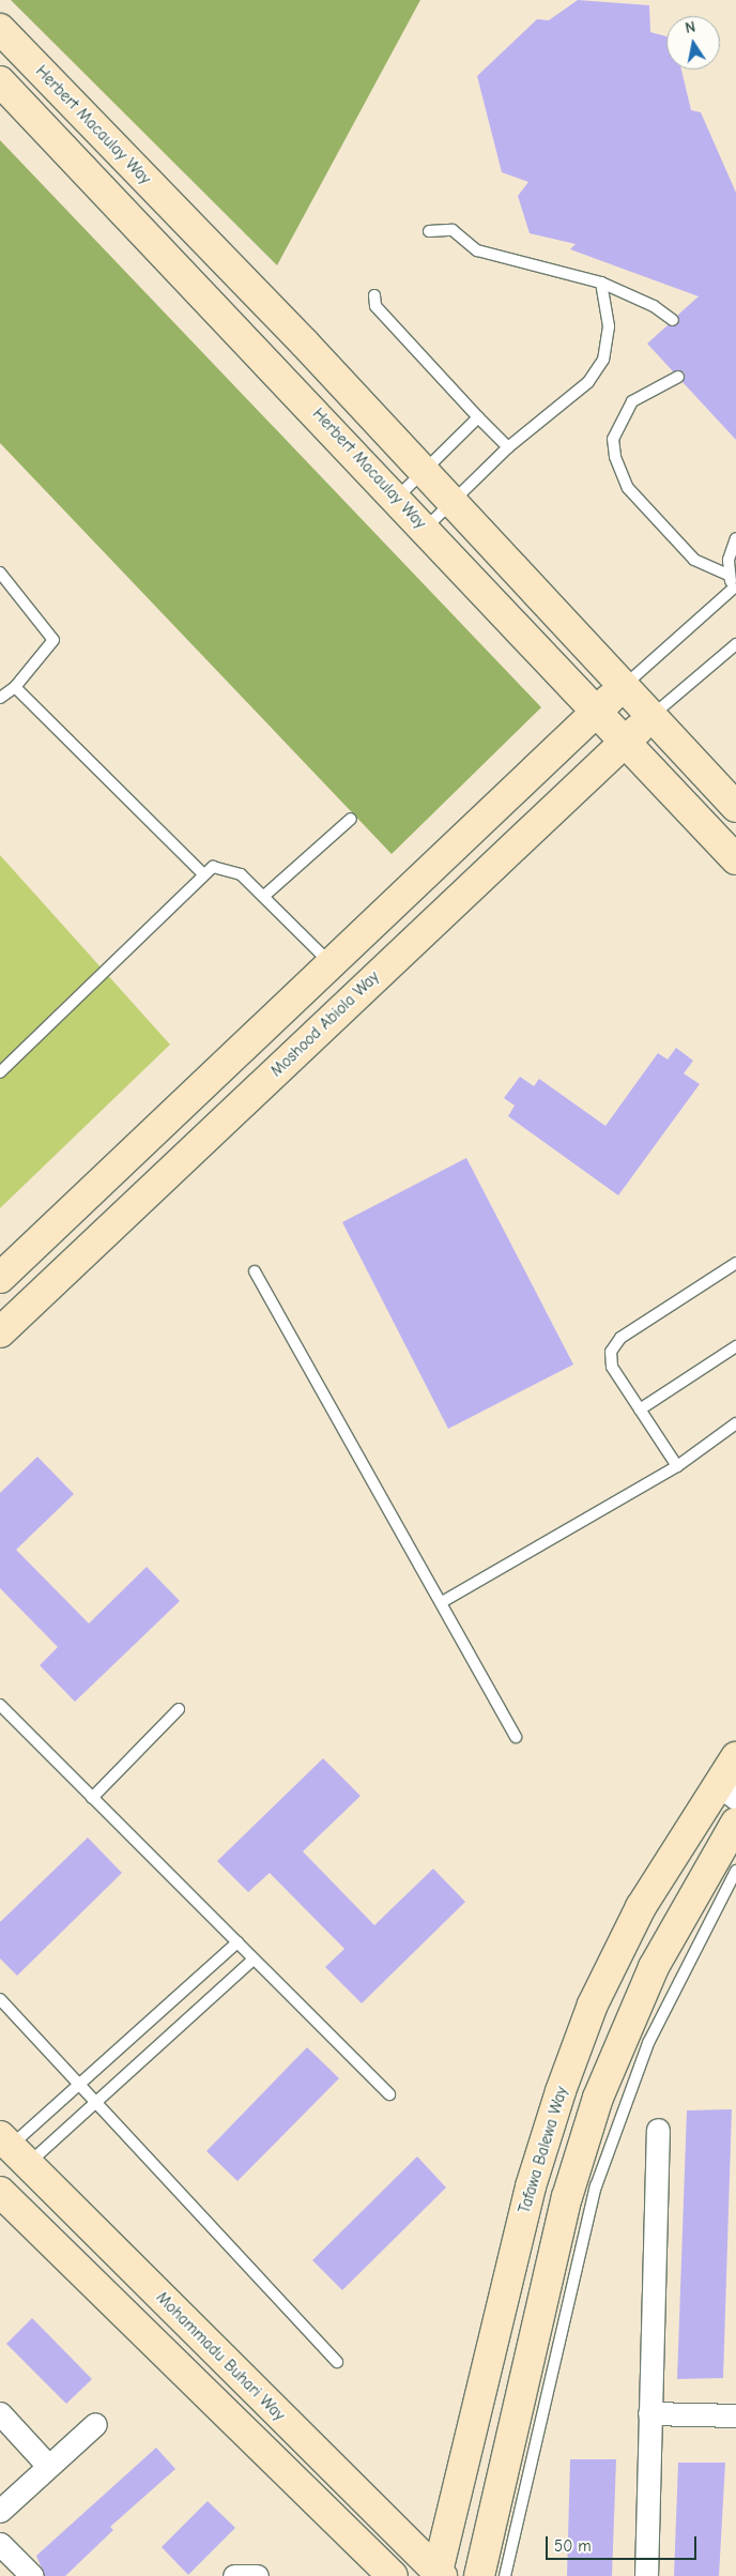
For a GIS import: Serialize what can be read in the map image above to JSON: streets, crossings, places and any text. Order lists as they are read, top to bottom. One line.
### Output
{"streets":{"main road":["Herbert Macaulay Way","Moshood Abiola Way","Tafawa Balewa Way","Mohammadu Buhari Way"]},"crossings":[["Herbert Macaulay Way","Moshood Abiola Way"],["Tafawa Balewa Way","Mohammadu Buhari Way"]],"scale_bar":"50 m","north":"top"}
